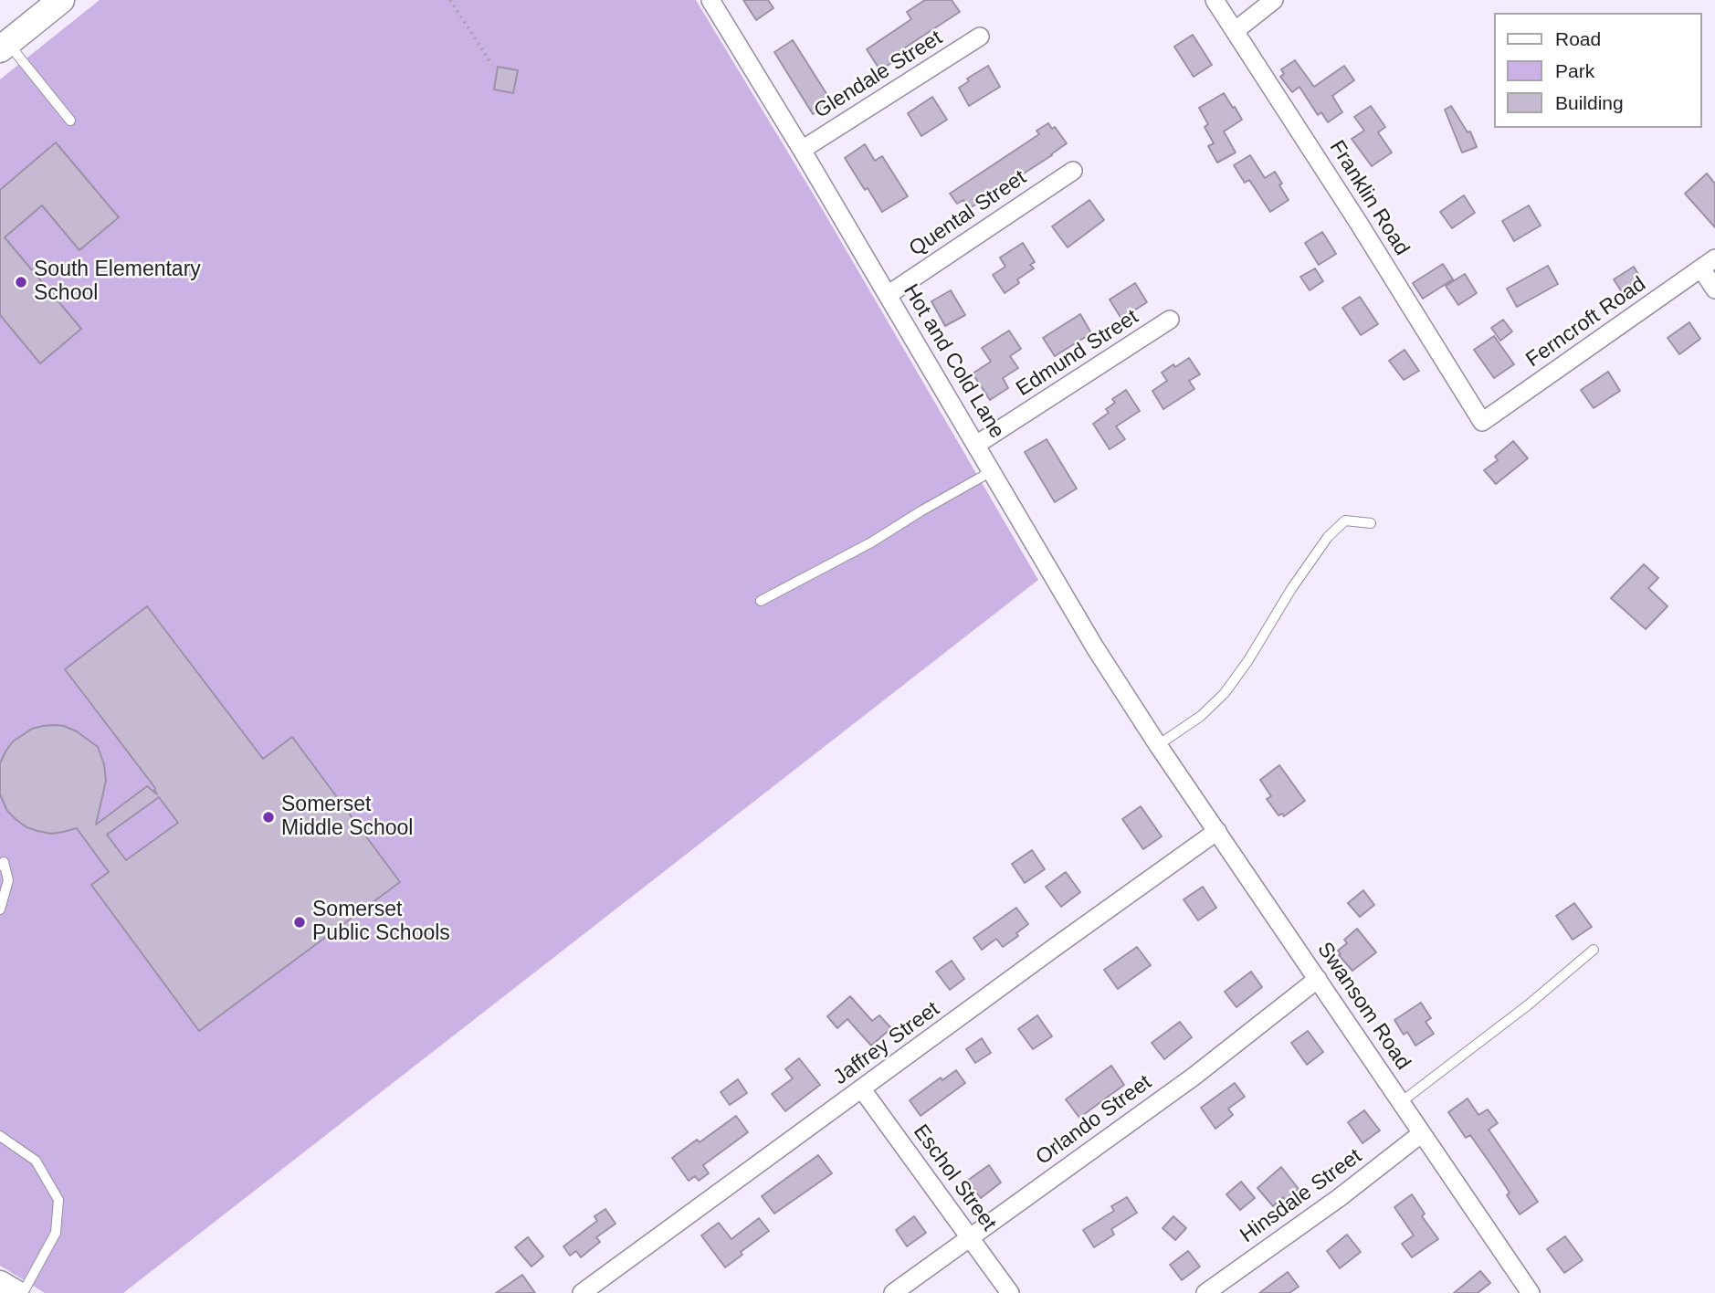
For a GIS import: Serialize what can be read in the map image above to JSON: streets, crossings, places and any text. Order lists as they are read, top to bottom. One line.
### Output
{"streets":{"street":["Glendale Street","Franklin Road","Quental Street","Ferncroft Road","Edmund Street","Hot and Cold Lane","Swansom Road","Jaffrey Street","Orlando Street","Eschol Street","Hinsdale Street"]},"crossings":[["Glendale Street","Hot and Cold Lane"],["Franklin Road","Ferncroft Road"],["Quental Street","Hot and Cold Lane"],["Edmund Street","Hot and Cold Lane"],["Hot and Cold Lane","Swansom Road"],["Swansom Road","Jaffrey Street"],["Swansom Road","Orlando Street"],["Swansom Road","Hinsdale Street"],["Jaffrey Street","Eschol Street"],["Orlando Street","Eschol Street"]],"places":["South Elementary School","Somerset Middle School","Somerset Public Schools"],"legend":["Road","Park","Building"]}
